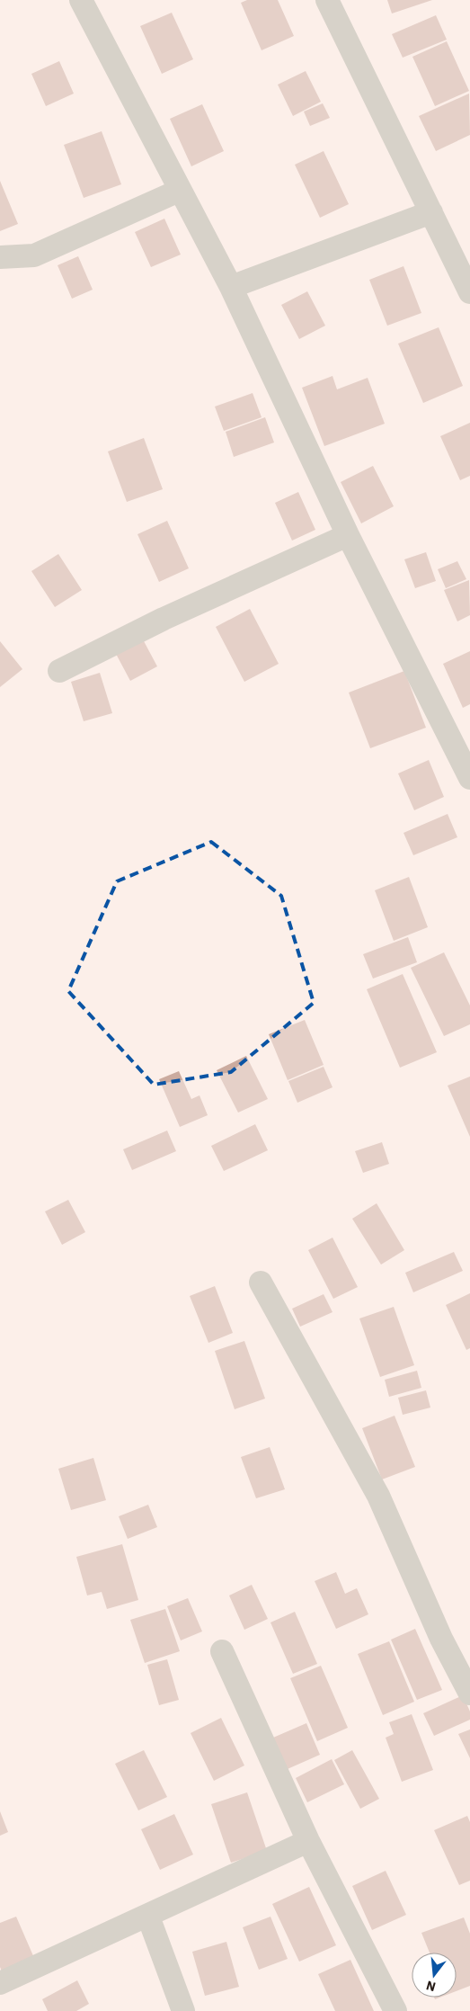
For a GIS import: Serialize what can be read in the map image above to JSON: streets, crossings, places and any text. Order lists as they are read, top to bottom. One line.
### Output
{"north":"bottom"}
